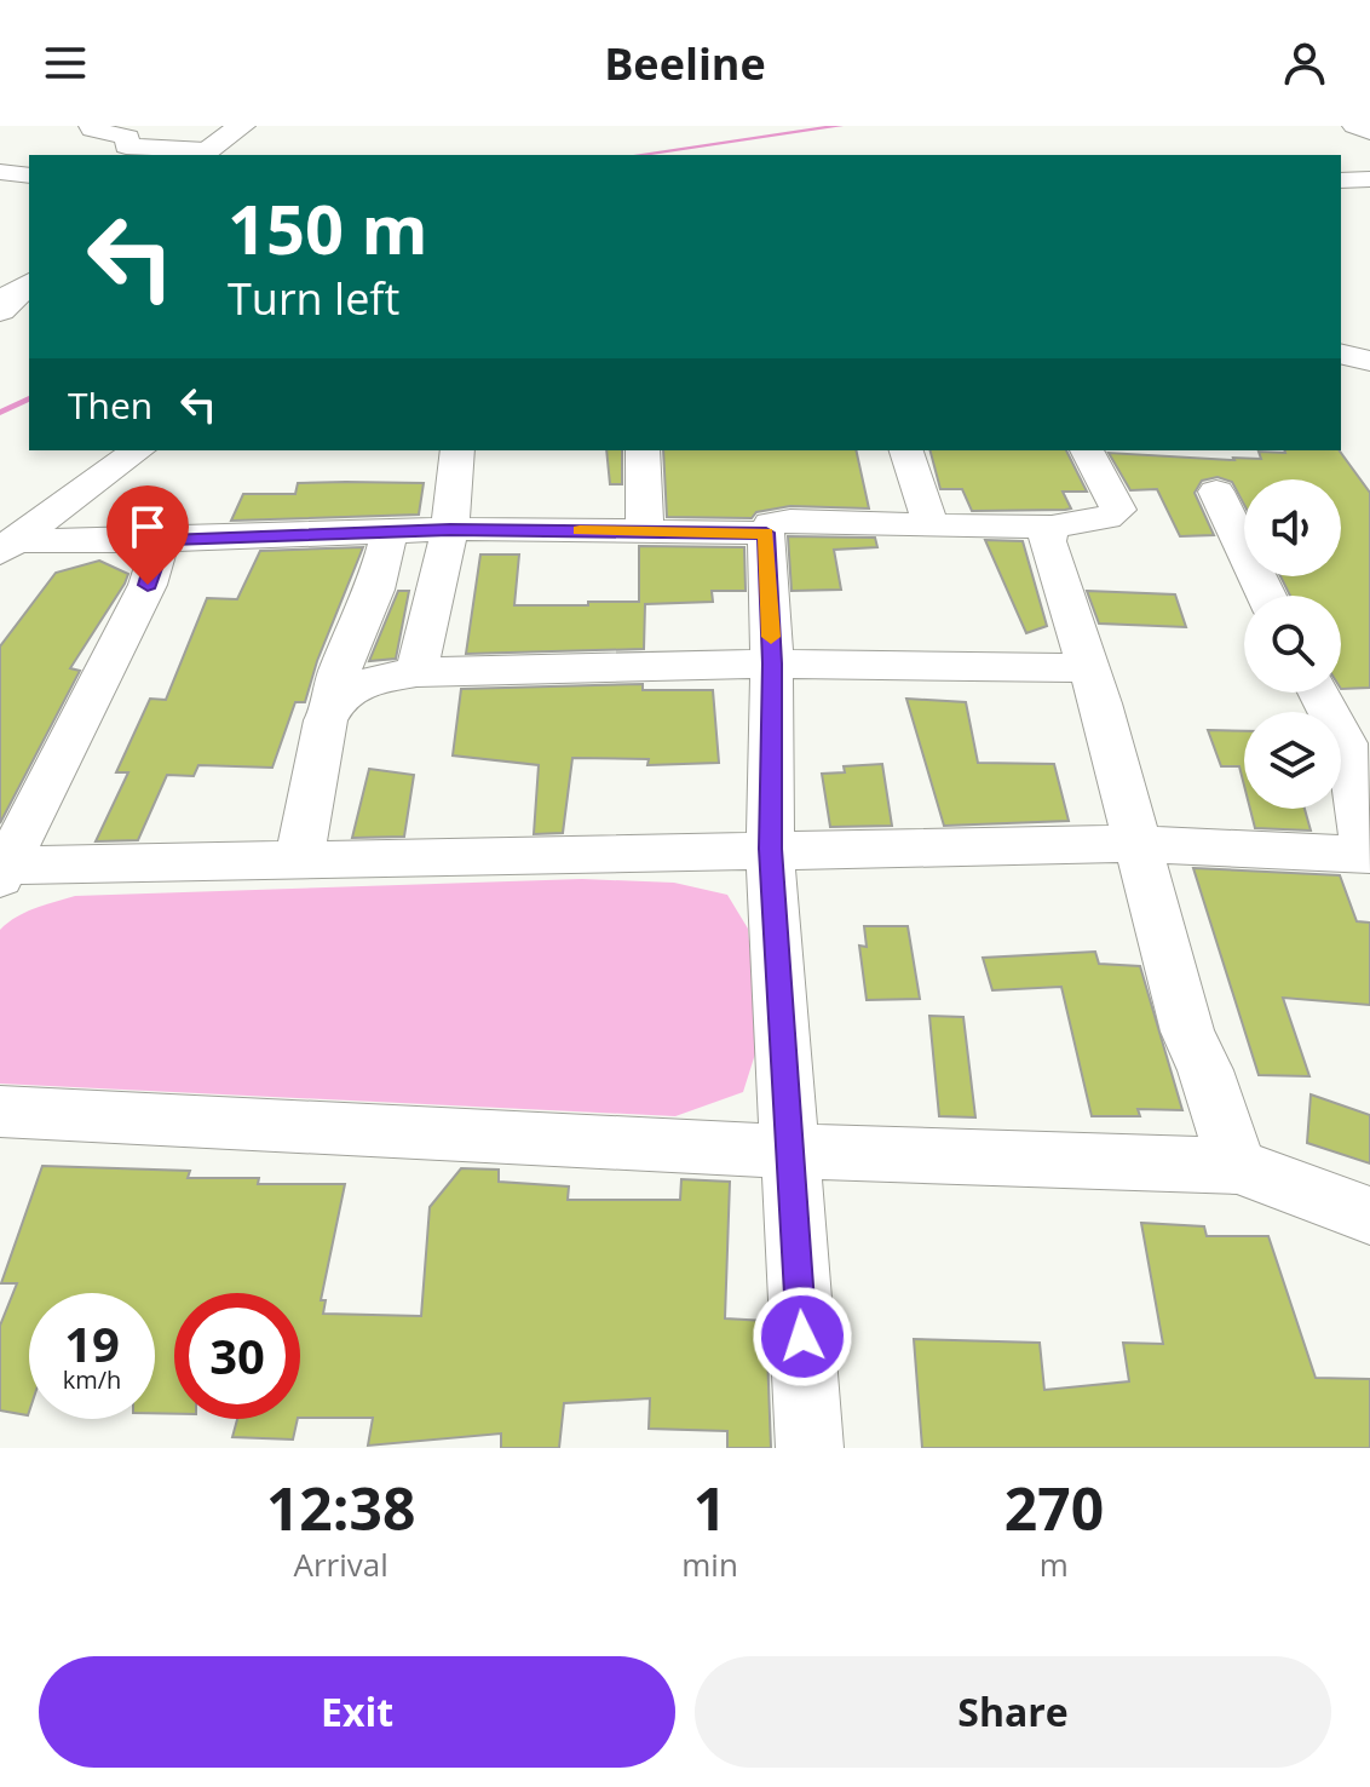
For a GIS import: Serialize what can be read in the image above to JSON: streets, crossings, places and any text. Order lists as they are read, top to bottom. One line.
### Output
{"page":{"header":"Beeline","turn":["150 m","Turn left"],"then":"Then","speed":"19 km/h","limit":"30","eta":["12:38","Arrival","1","min","270","m"],"buttons":["Exit","Share"]}}
